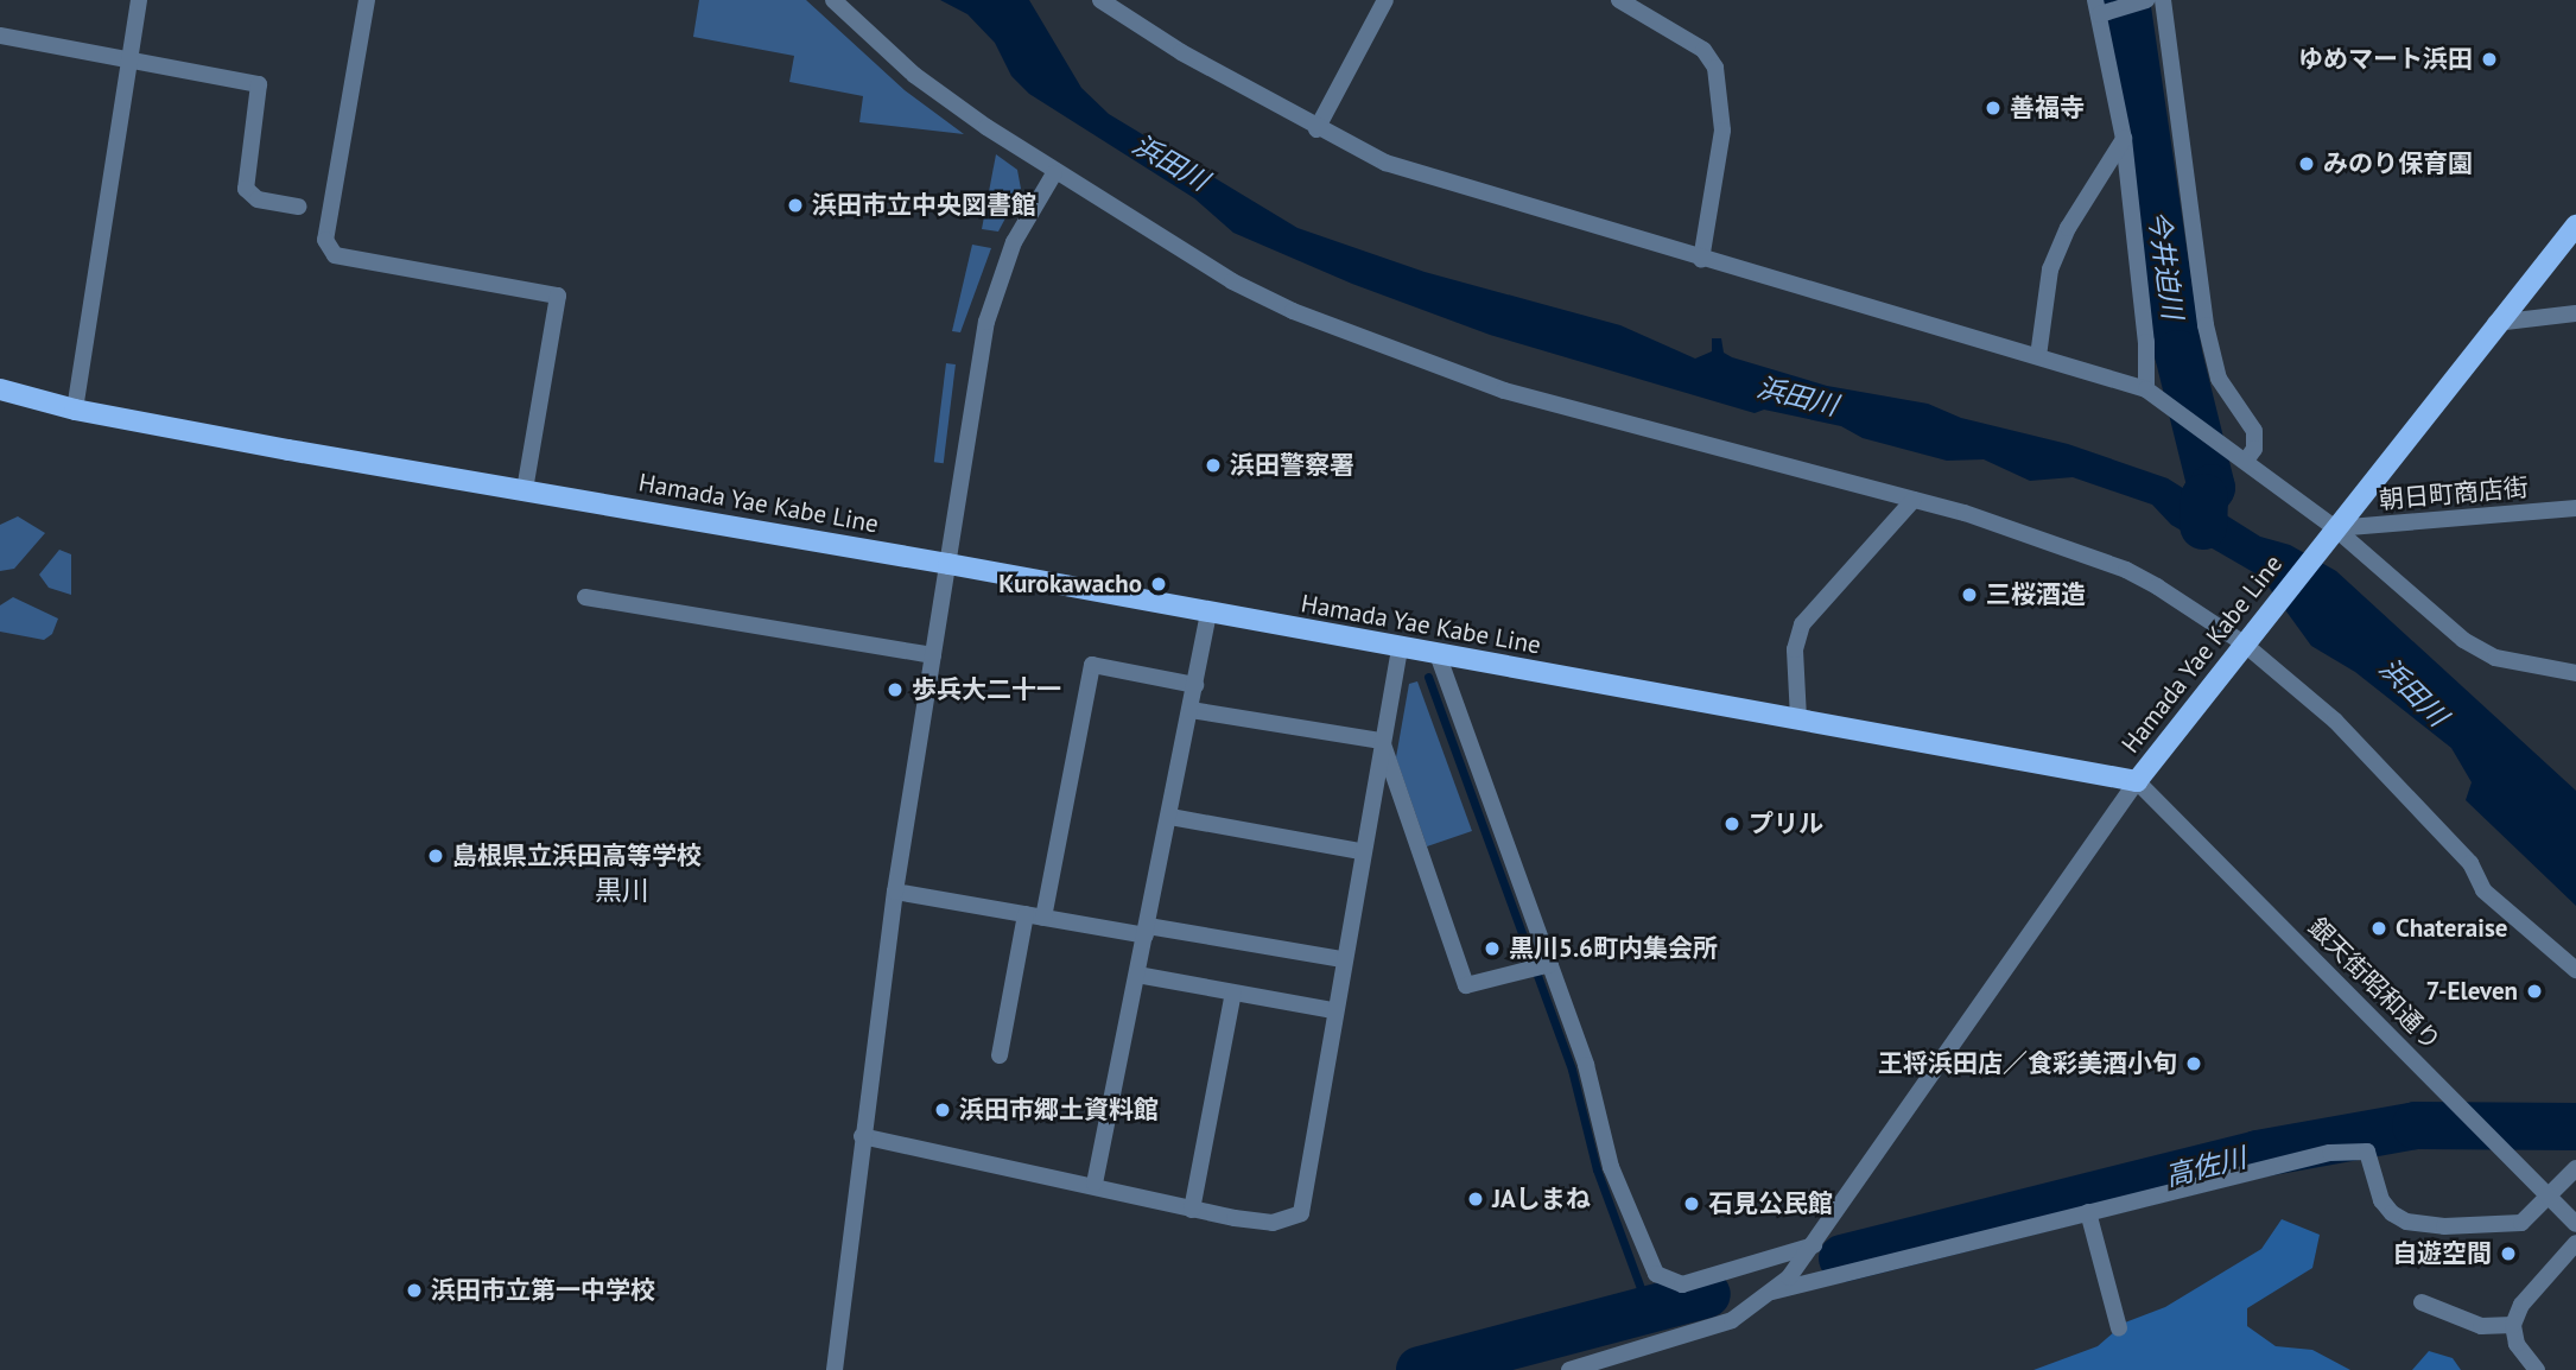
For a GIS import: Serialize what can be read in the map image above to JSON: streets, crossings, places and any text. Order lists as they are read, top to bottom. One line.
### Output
{"streets":{"main road":["Hamada Yae Kabe Line"],"street":["朝日町商店街","銀天街昭和通り"]},"crossings":[["朝日町商店街","Hamada Yae Kabe Line"],["Hamada Yae Kabe Line","銀天街昭和通り"]],"districts":["黒川"],"water":["浜田川","今井迫川","高佐川"],"places":["ゆめマート浜田","善福寺","みのり保育園","浜田市立中央図書館","浜田警察署","Kurokawacho","三桜酒造","歩兵大二十一","プリル","島根県立浜田高等学校","Chateraise","黒川5.6町内集会所","7-Eleven","王将浜田店／食彩美酒小旬","浜田市郷土資料館","JAしまね","石見公民館","自遊空間","浜田市立第一中学校"]}
